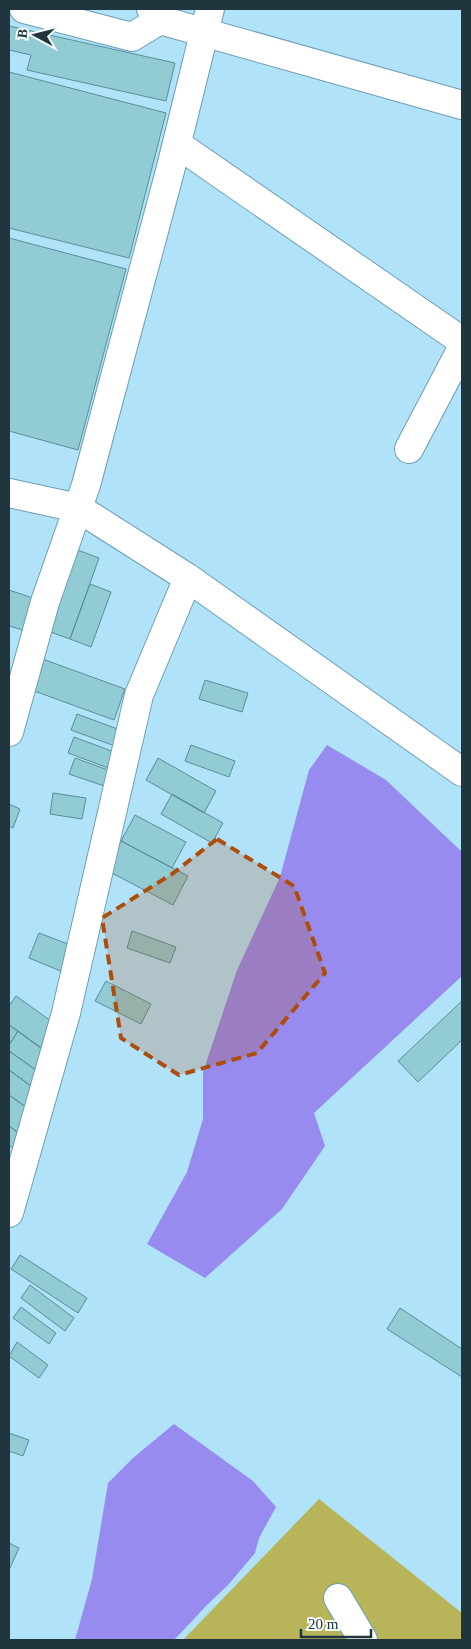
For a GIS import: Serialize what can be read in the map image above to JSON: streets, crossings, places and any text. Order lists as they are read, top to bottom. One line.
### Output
{"scale_bar":"20 m","north":"left"}
